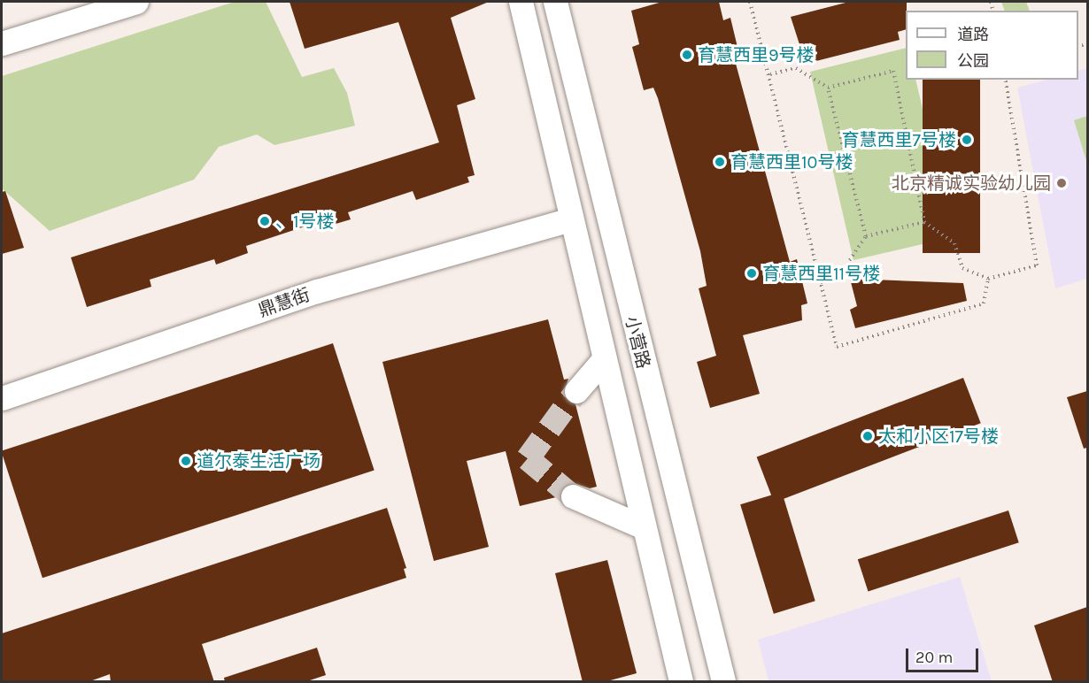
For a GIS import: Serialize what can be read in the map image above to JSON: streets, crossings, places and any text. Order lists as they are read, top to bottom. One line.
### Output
{"streets":{"street":["鼎慧街","小营路"]},"crossings":[["鼎慧街","小营路"]],"places":["育慧西里9号楼","育慧西里7号楼","育慧西里10号楼","北京精诚实验幼儿园","、1号楼","育慧西里11号楼","太和小区17号楼","道尔泰生活广场"],"legend":["道路","公园"],"scale_bar":"20 m"}
